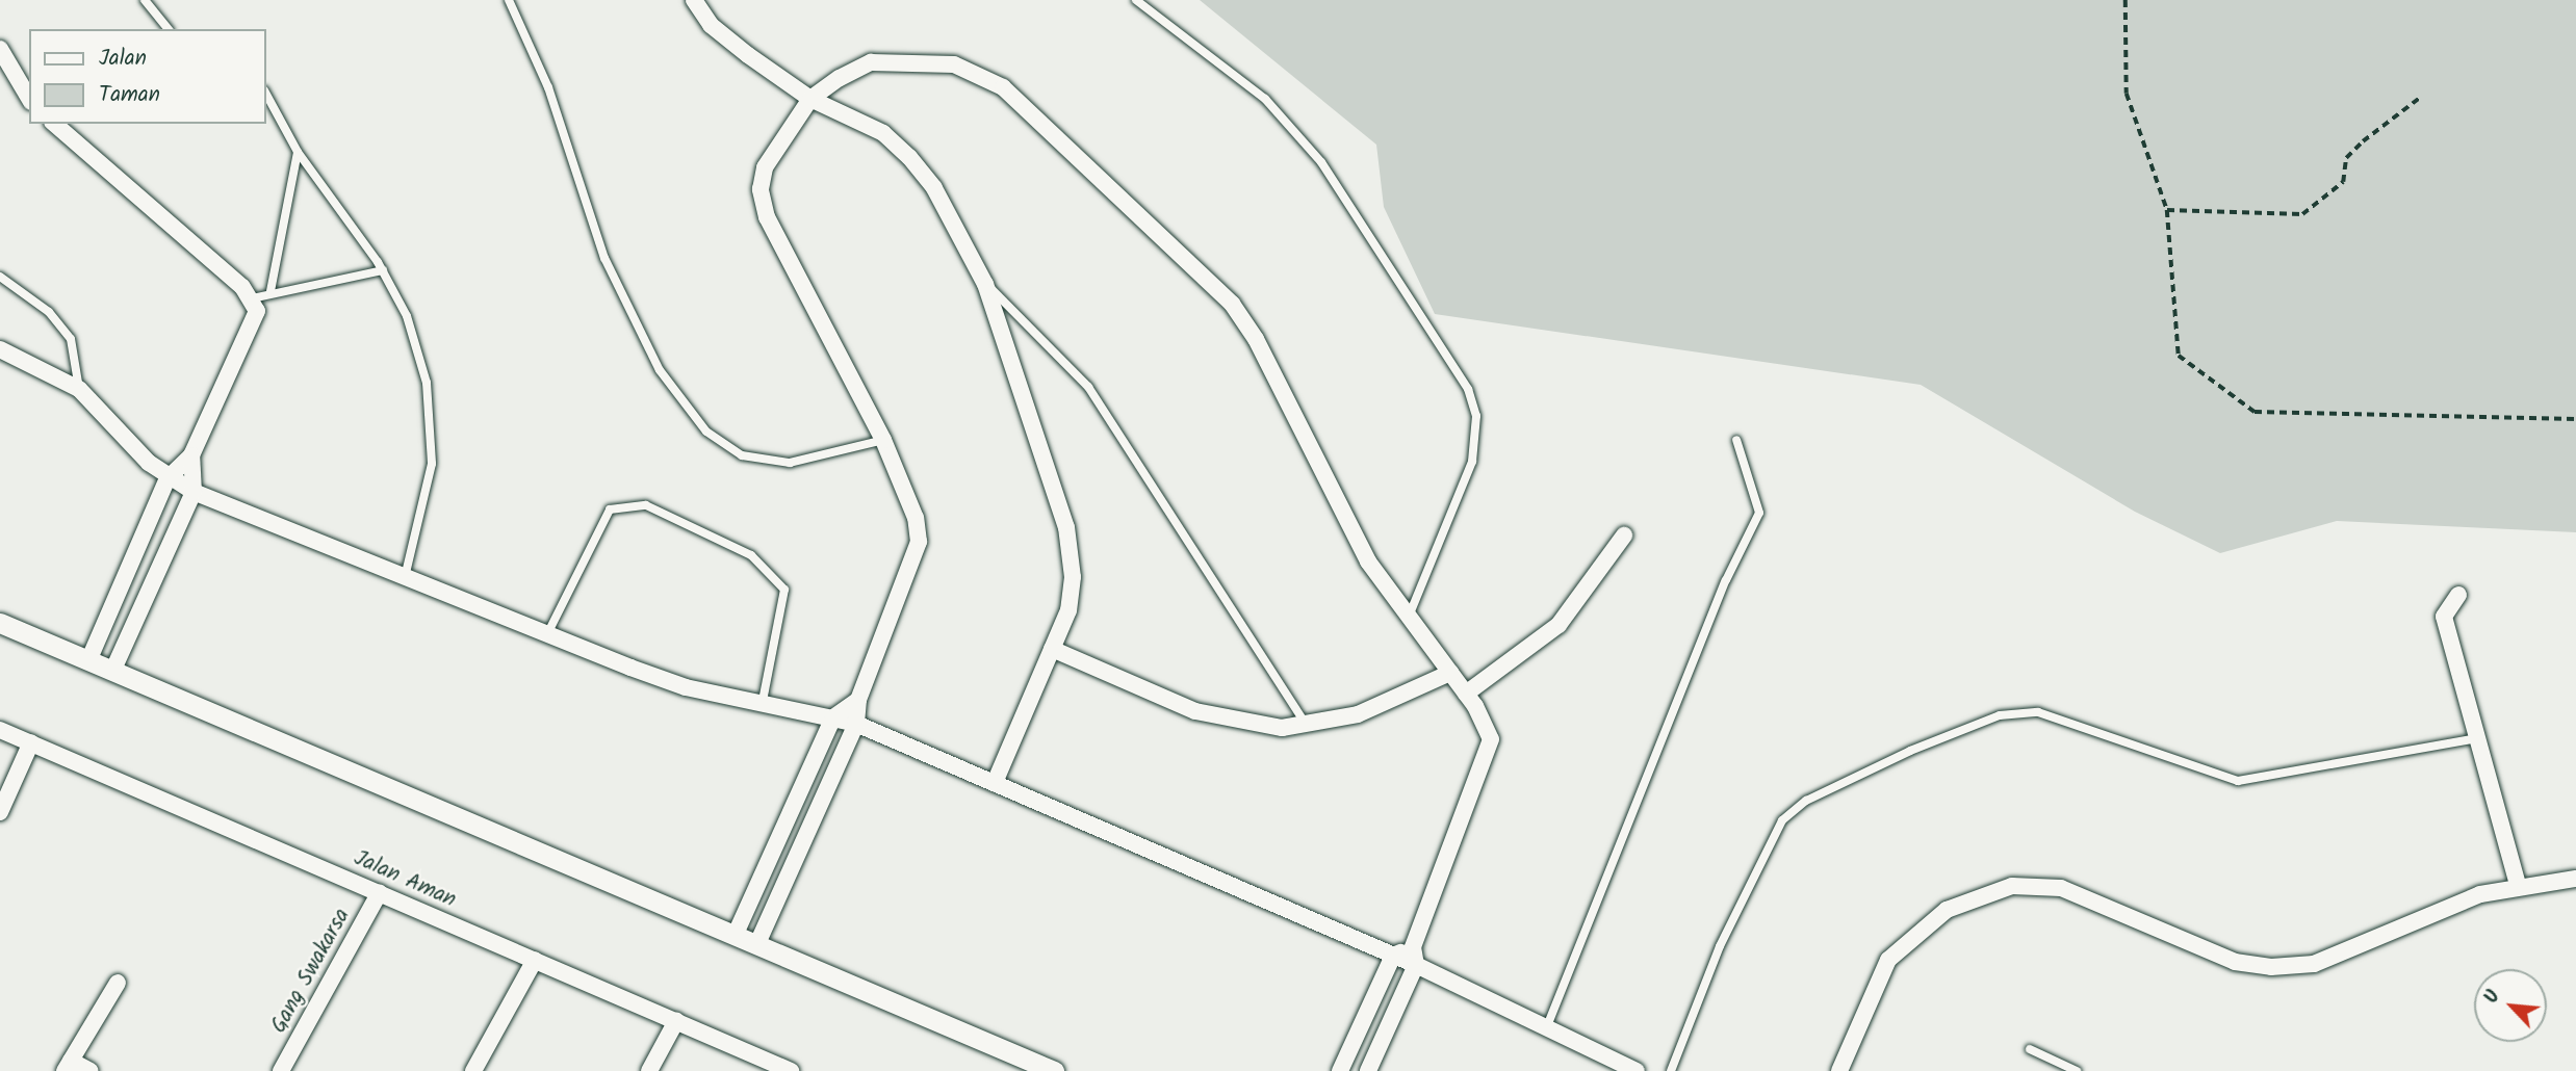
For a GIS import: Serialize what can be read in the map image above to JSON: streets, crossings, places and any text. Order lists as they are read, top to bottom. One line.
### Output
{"streets":{"street":["Jalan Aman","Gang Swakarsa"]},"crossings":[["Jalan Aman","Gang Swakarsa"]],"legend":["Jalan","Taman"],"north":"top left"}
